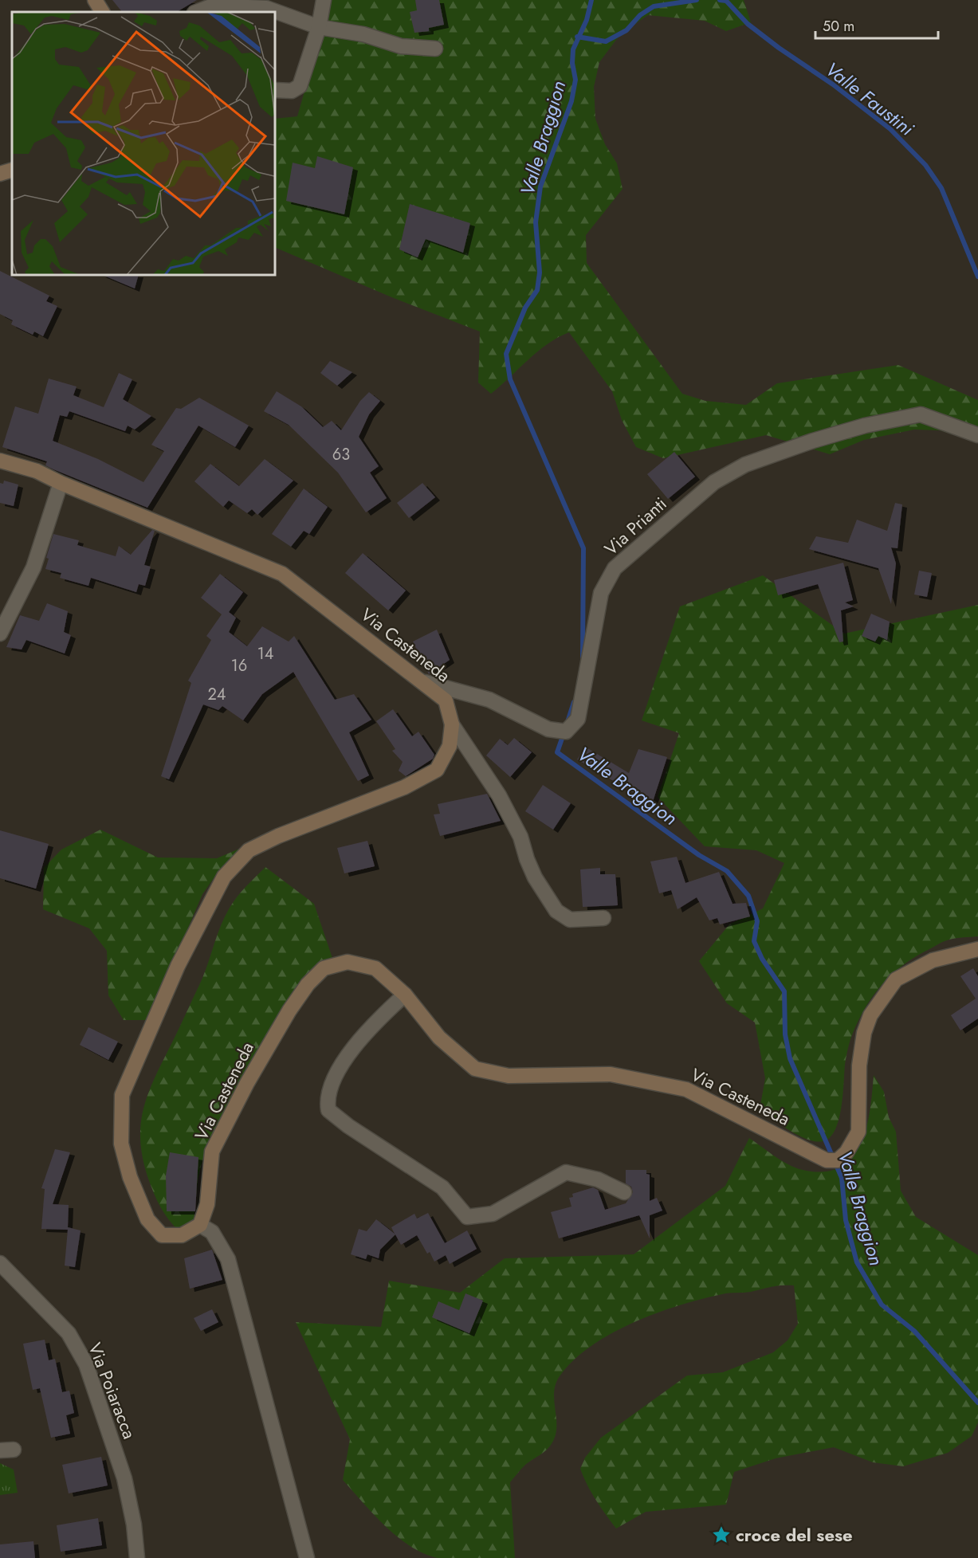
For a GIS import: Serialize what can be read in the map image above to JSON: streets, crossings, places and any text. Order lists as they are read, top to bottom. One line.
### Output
{"streets":{"street":["Via Prianti","Via Casteneda","Via Poiaracca"]},"crossings":[["Via Prianti","Via Casteneda"]],"water":["Valle Faustini","Valle Braggion"],"places":{"place":["croce del sese"]},"house_numbers":["63","14","16","24"],"scale_bar":"50 m"}
